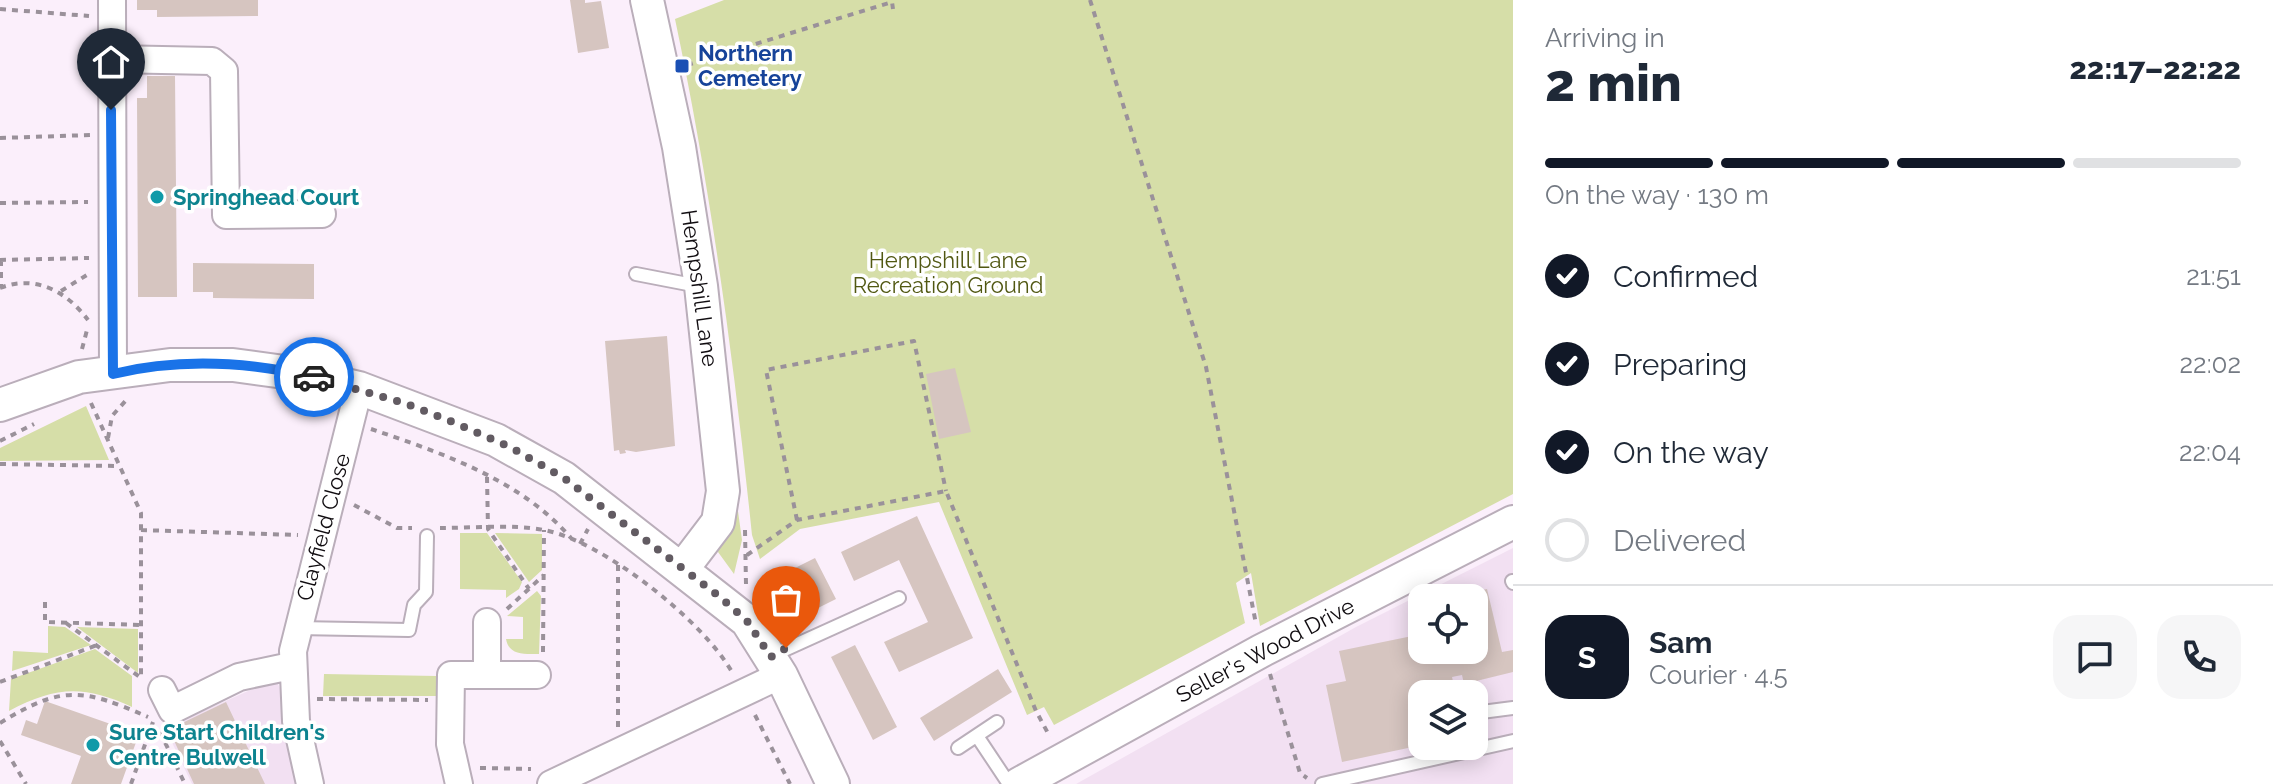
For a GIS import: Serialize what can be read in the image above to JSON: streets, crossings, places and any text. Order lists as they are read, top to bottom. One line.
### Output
{"streets":{"street":["Hempshill Lane","Clayfield Close","Seller's Wood Drive"]},"parks":["Hempshill Lane Recreation Ground"],"places":{"transit":["Northern Cemetery"],"other":["Springhead Court","Sure Start Children's Centre Bulwell"]},"page":{"heading":["2 min","Arriving in","22:17–22:22"],"panel":["Sam","Courier · 4.5"],"bar":"On the way · 130 m","list":[["Confirmed","21:51"],["Preparing","22:02"],["On the way","22:04"],"Delivered"],"round":"S"}}
